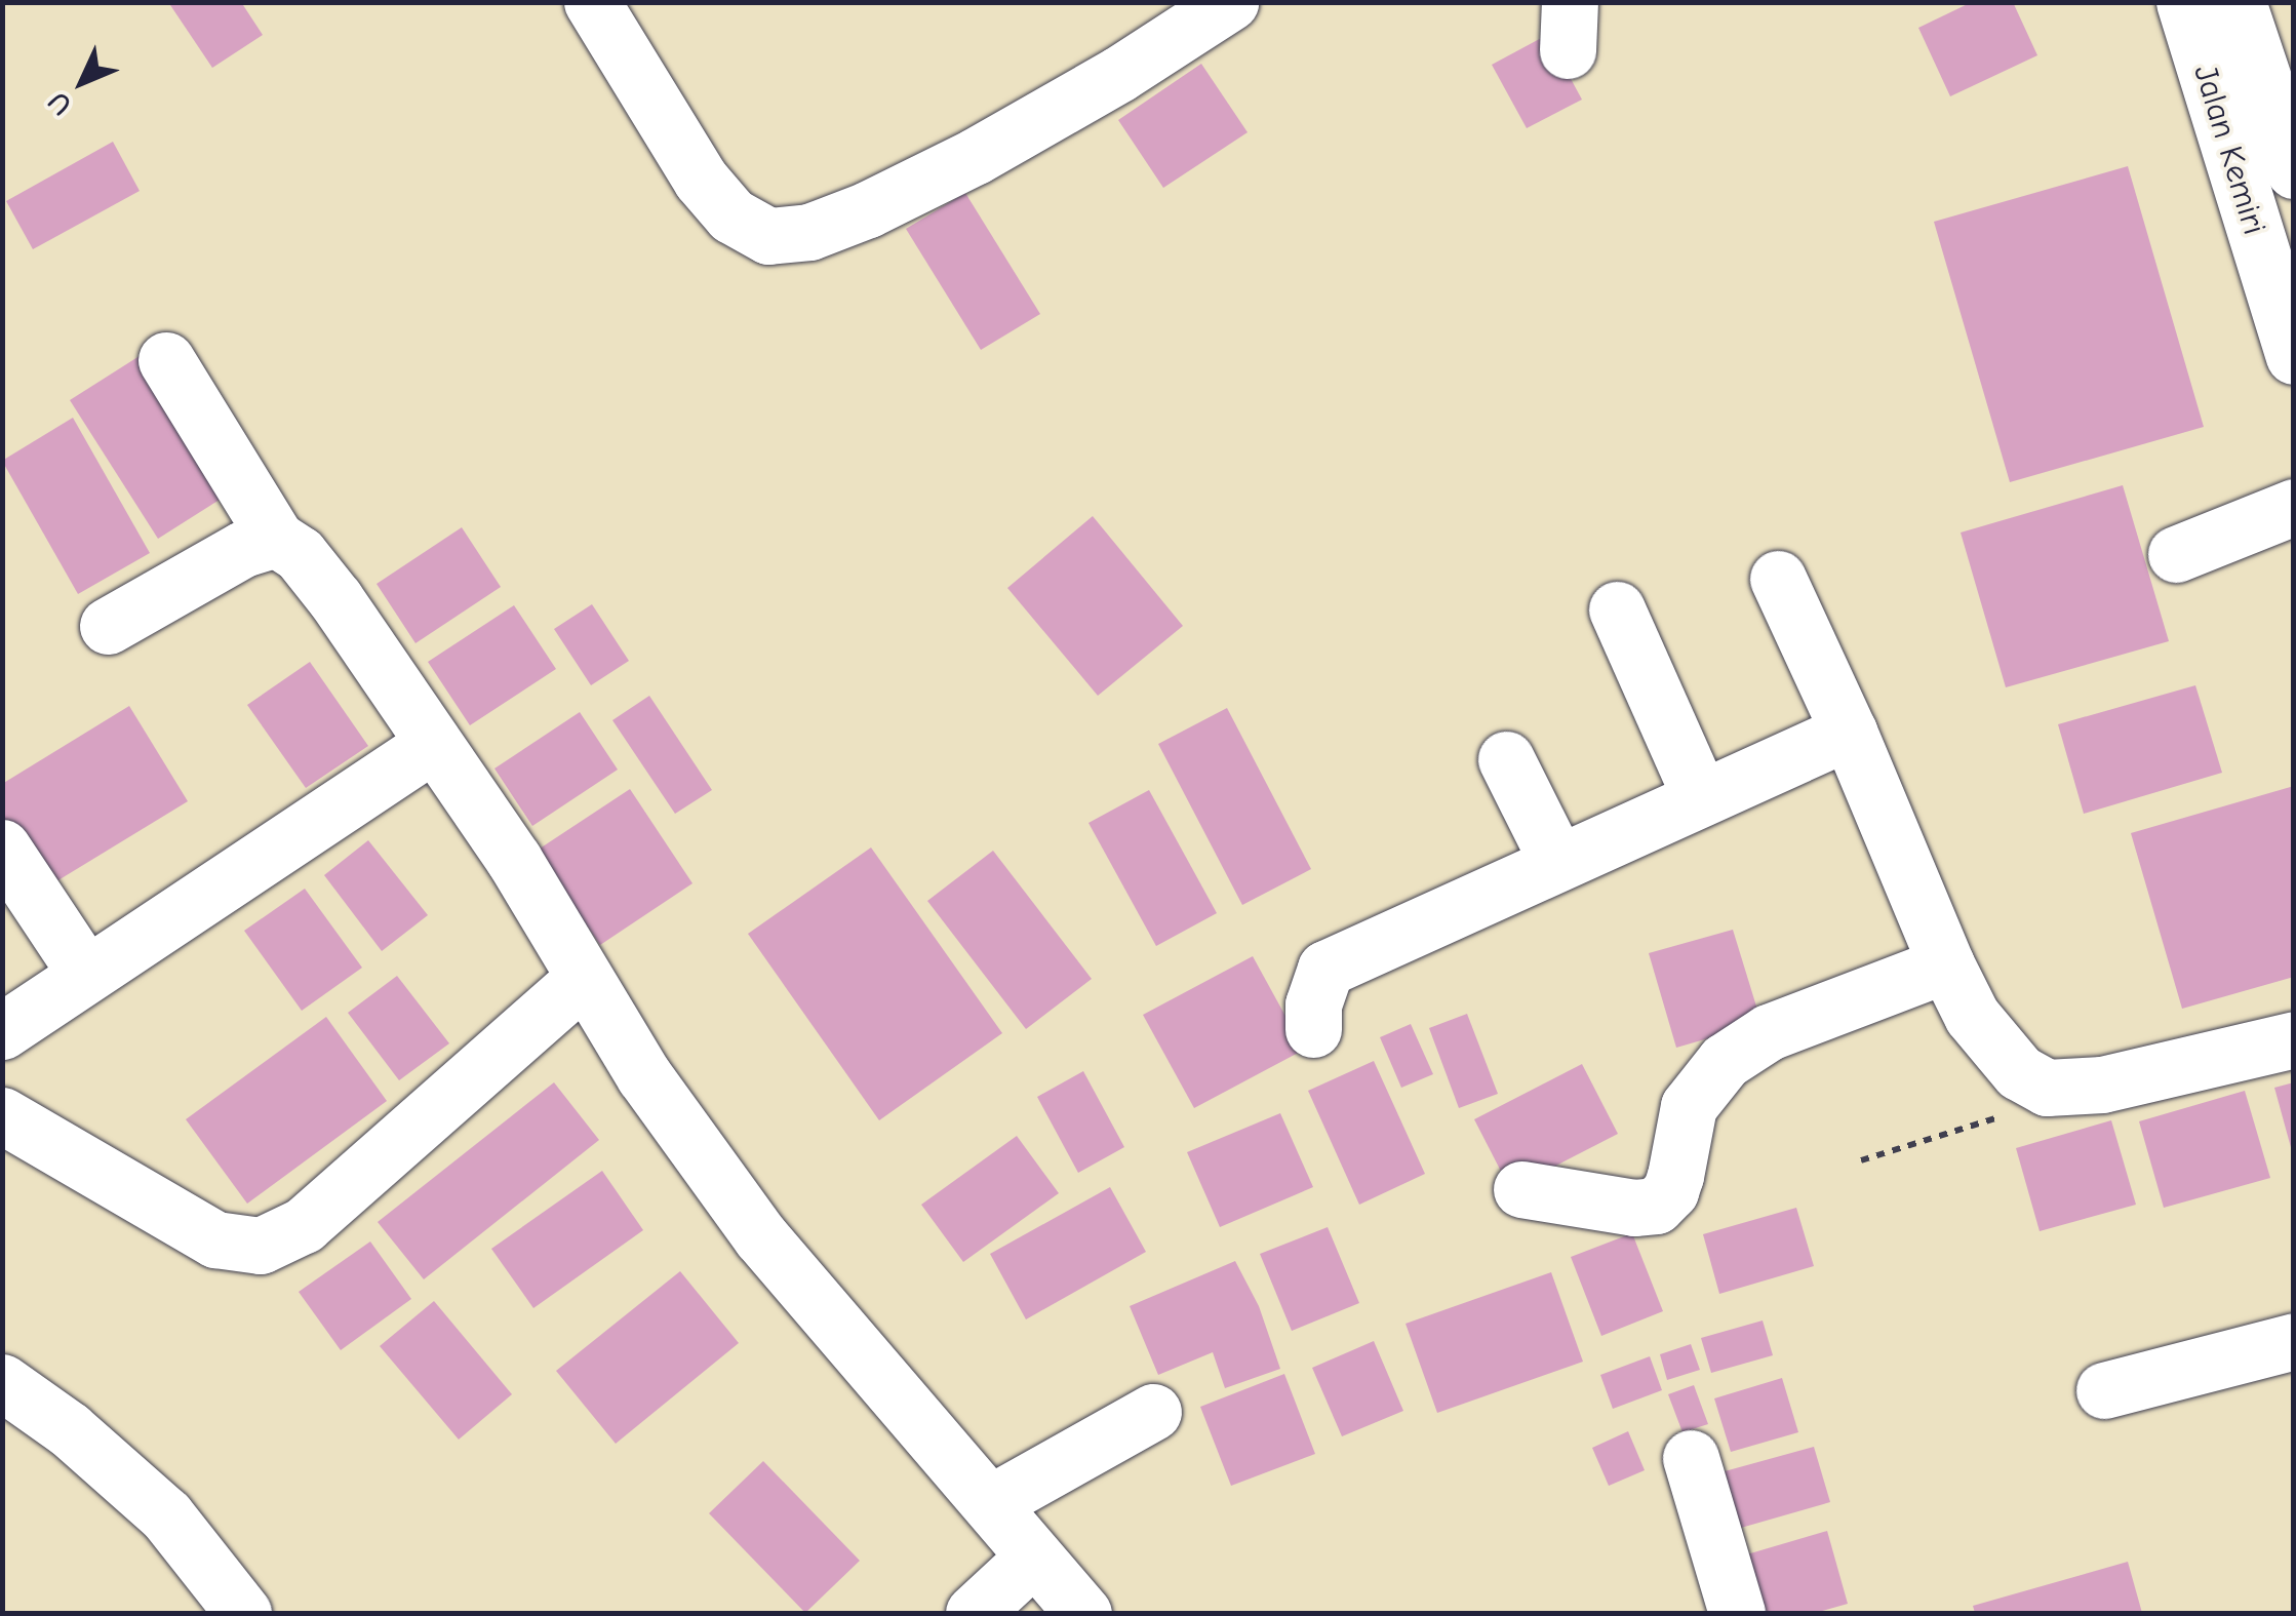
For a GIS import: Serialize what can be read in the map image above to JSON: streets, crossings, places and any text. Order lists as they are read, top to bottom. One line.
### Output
{"streets":{"main road":["Jalan Kemiri"]},"north":"bottom left"}
